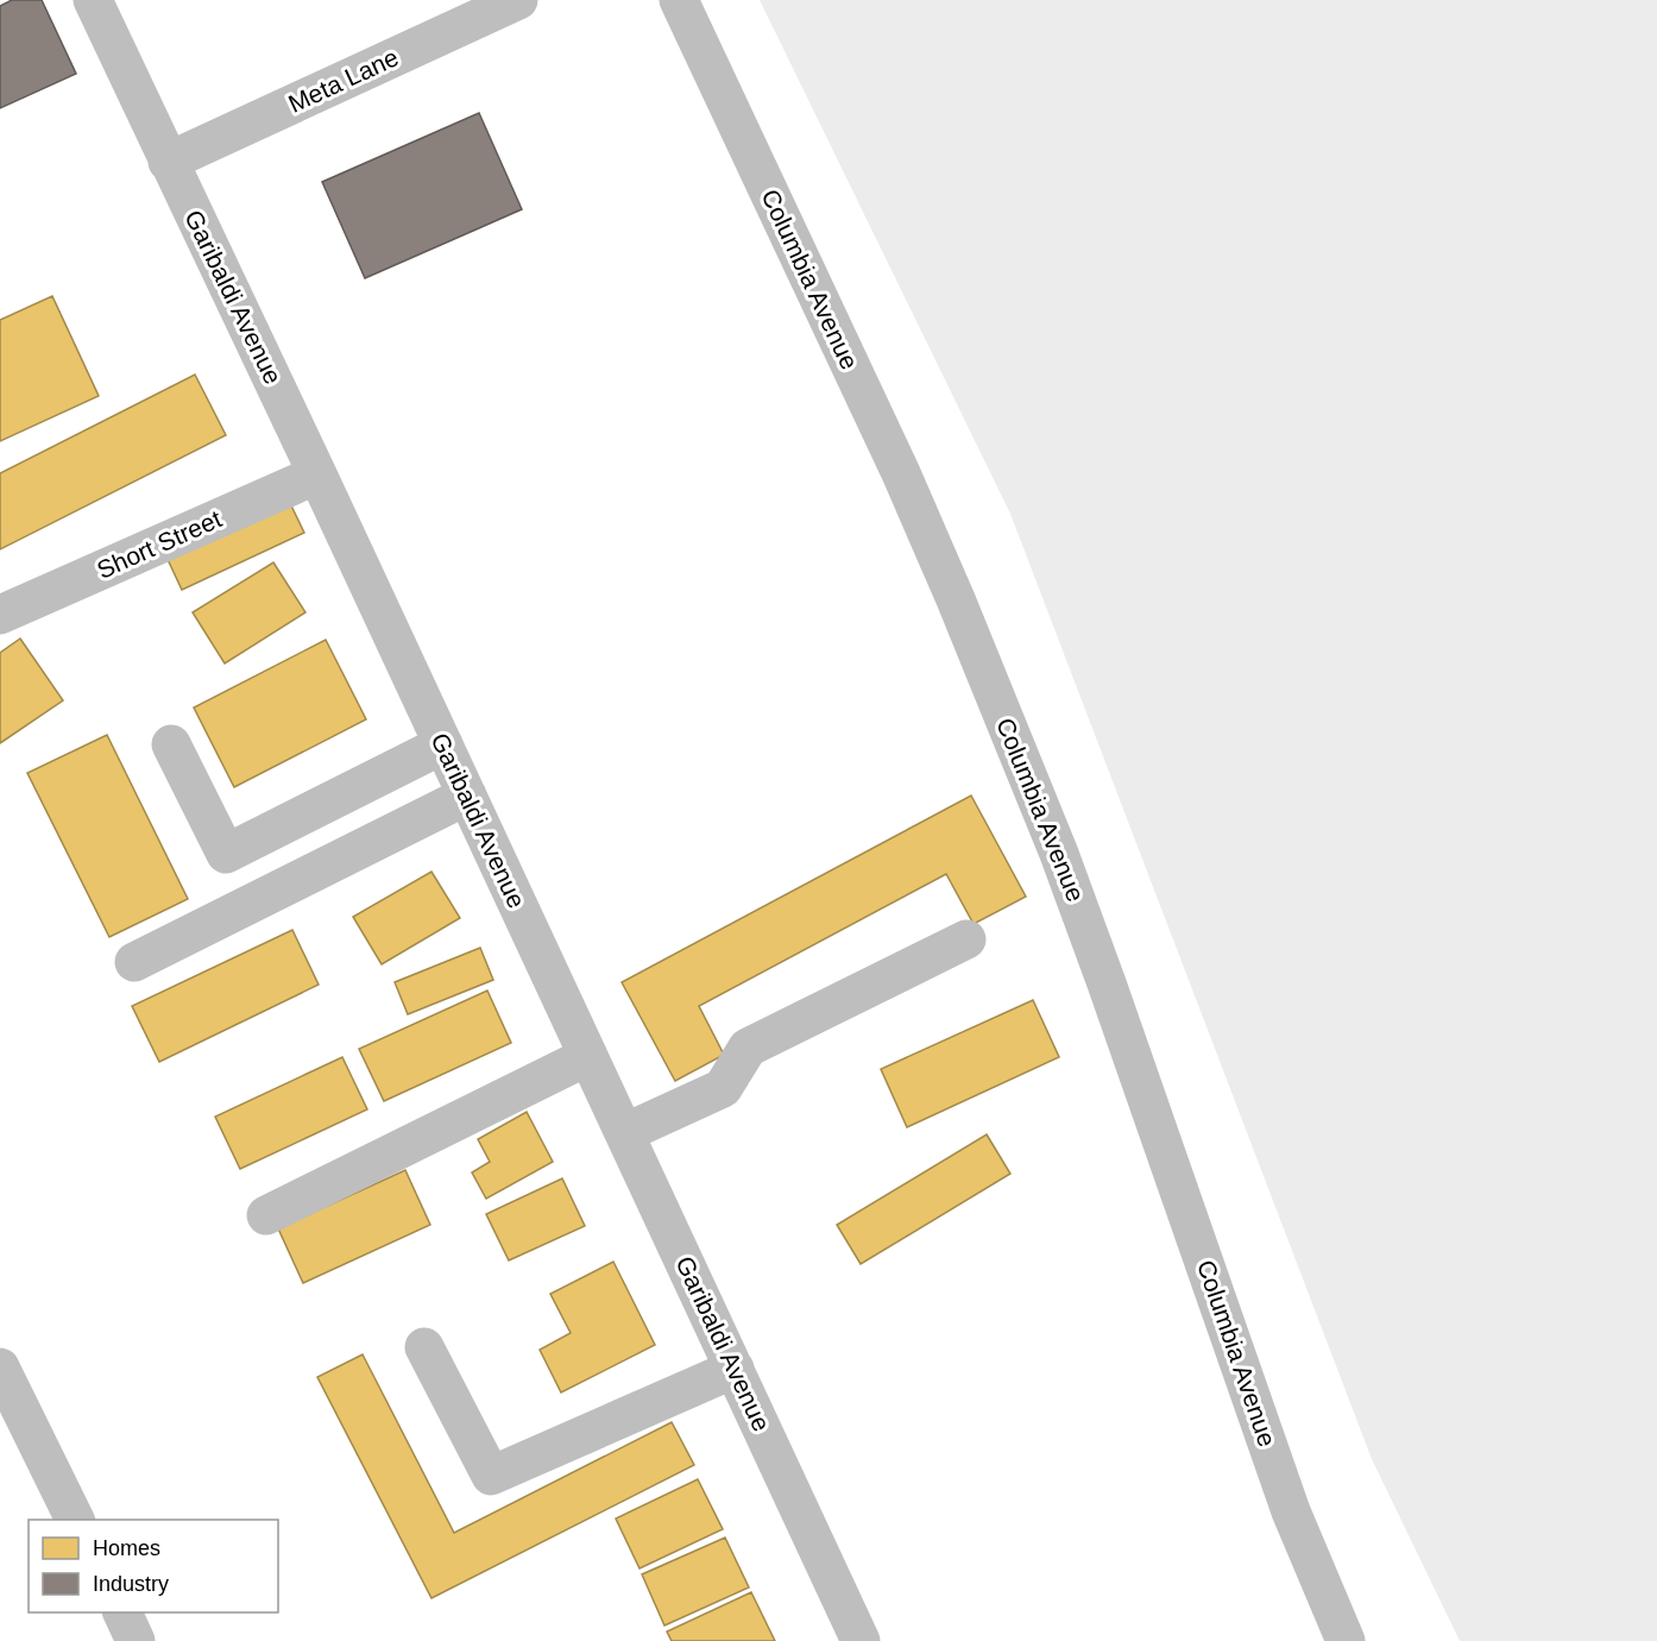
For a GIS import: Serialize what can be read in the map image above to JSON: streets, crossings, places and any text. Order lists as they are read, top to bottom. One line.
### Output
{"streets":{"street":["Meta Lane","Columbia Avenue","Garibaldi Avenue","Short Street"]},"crossings":[["Meta Lane","Garibaldi Avenue"],["Garibaldi Avenue","Short Street"]],"legend":["Homes","Industry"]}
